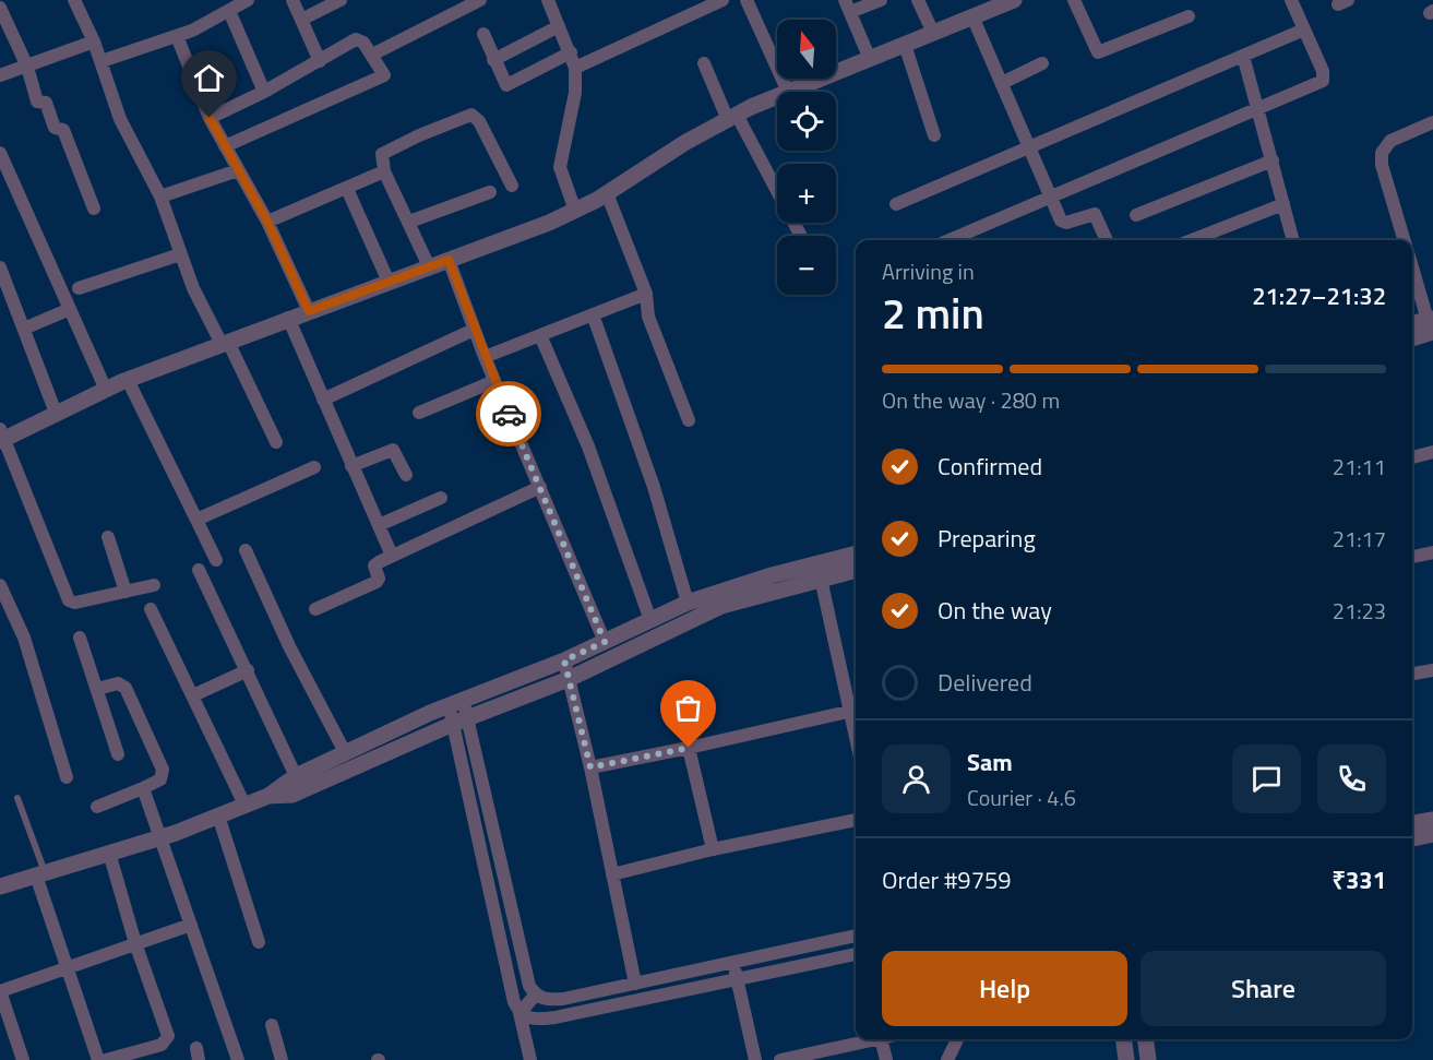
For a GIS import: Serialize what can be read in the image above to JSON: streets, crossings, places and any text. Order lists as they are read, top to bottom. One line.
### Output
{"north":"top","page":{"map_buttons":["+","−"],"heading":["2 min","Arriving in","21:27–21:32"],"panel":["Sam","Courier · 4.6","Order #9759","₹331"],"bar":"On the way · 280 m","list":[["Confirmed","21:11"],["Preparing","21:17"],["On the way","21:23"],"Delivered"],"buttons":["Help","Share"]}}
